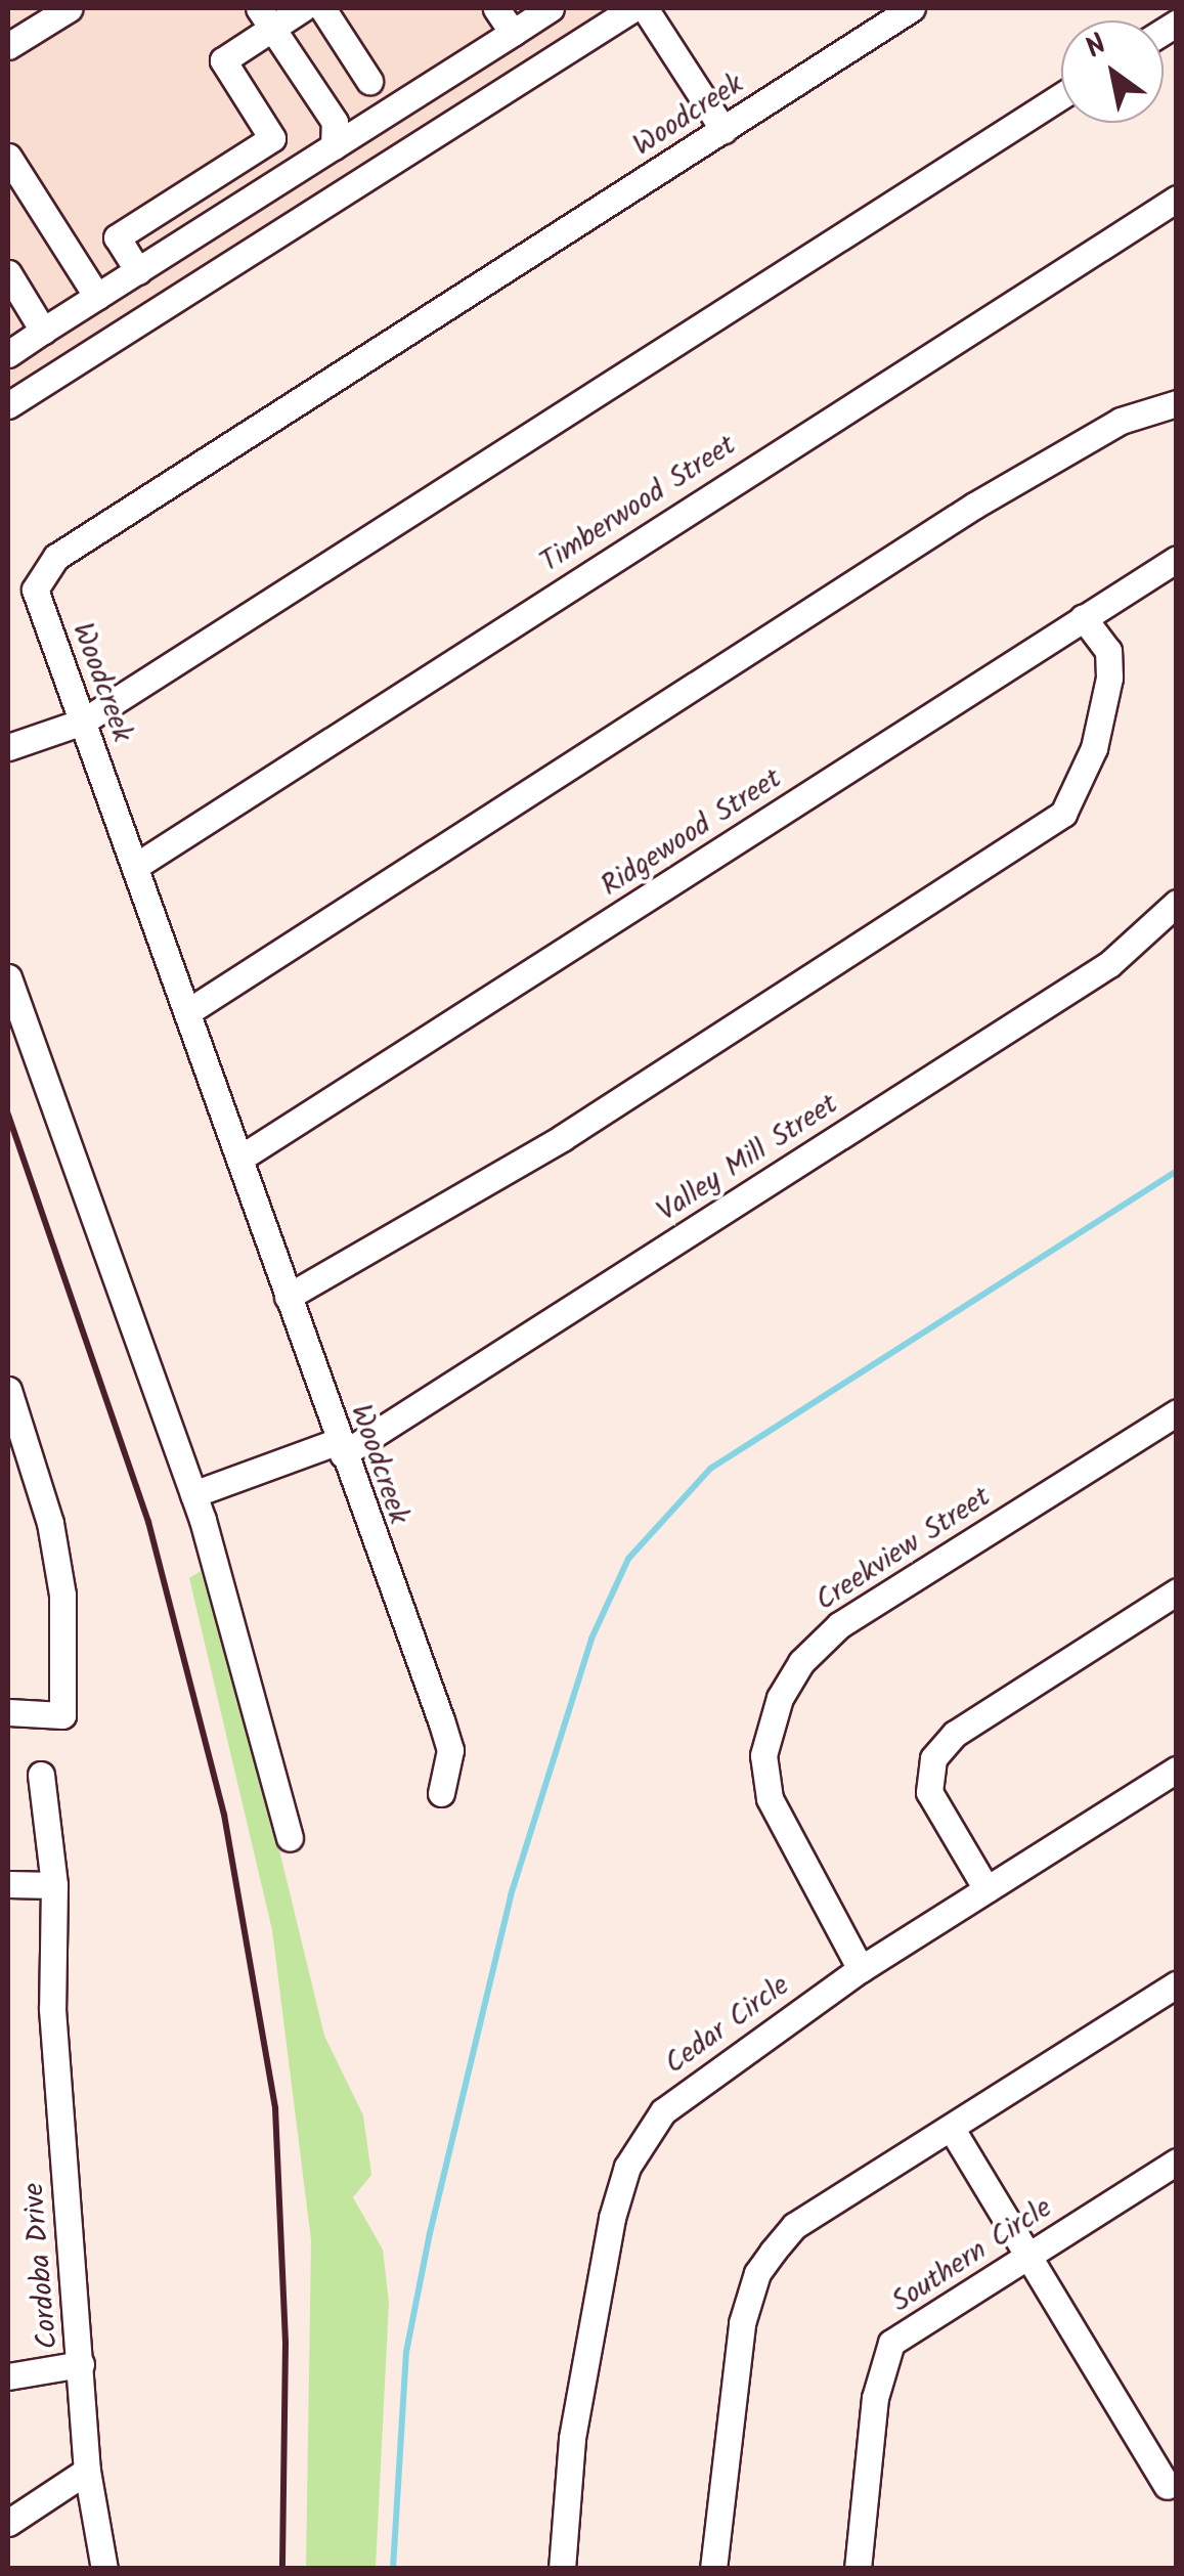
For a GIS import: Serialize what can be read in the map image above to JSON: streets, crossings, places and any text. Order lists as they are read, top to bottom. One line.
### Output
{"streets":{"street":["Woodcreek","Timberwood Street","Ridgewood Street","Valley Mill Street","Creekview Street","Cedar Circle","Southern Circle","Cordoba Drive"]},"crossings":[["Woodcreek","Timberwood Street"],["Woodcreek","Ridgewood Street"],["Woodcreek","Valley Mill Street"],["Creekview Street","Cedar Circle"]],"north":"top left"}
